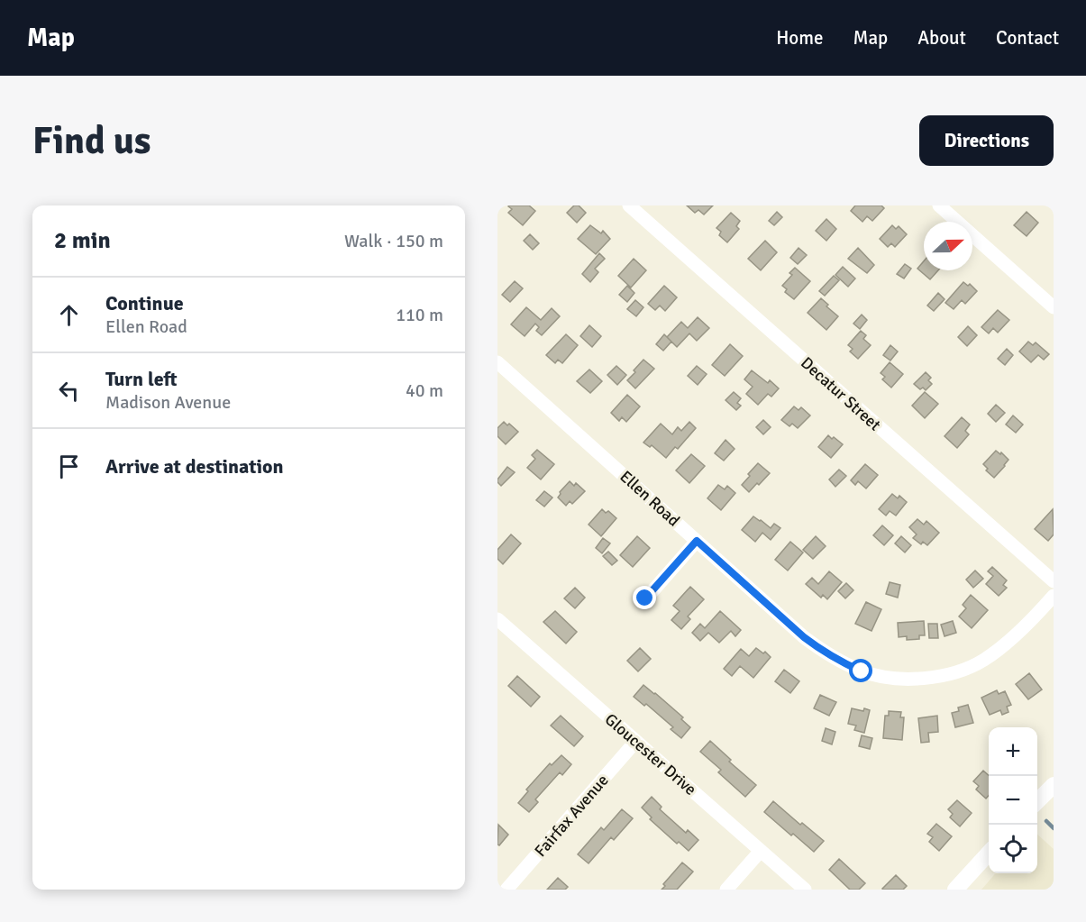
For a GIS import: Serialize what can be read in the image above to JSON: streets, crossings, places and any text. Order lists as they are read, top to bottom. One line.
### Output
{"streets":{"street":["Decatur Street","Ellen Road","Gloucester Drive","Fairfax Avenue"]},"crossings":[["Gloucester Drive","Fairfax Avenue"]],"north":"right","page":{"header":"Map","nav":["Home","Map","About","Contact"],"buttons":"Directions","title":"Find us","heading":["2 min","Walk · 150 m"],"list":[["Continue","Ellen Road","110 m"],["Turn left","Madison Avenue","40 m"],"Arrive at destination"],"map_buttons":["+","−"]}}
